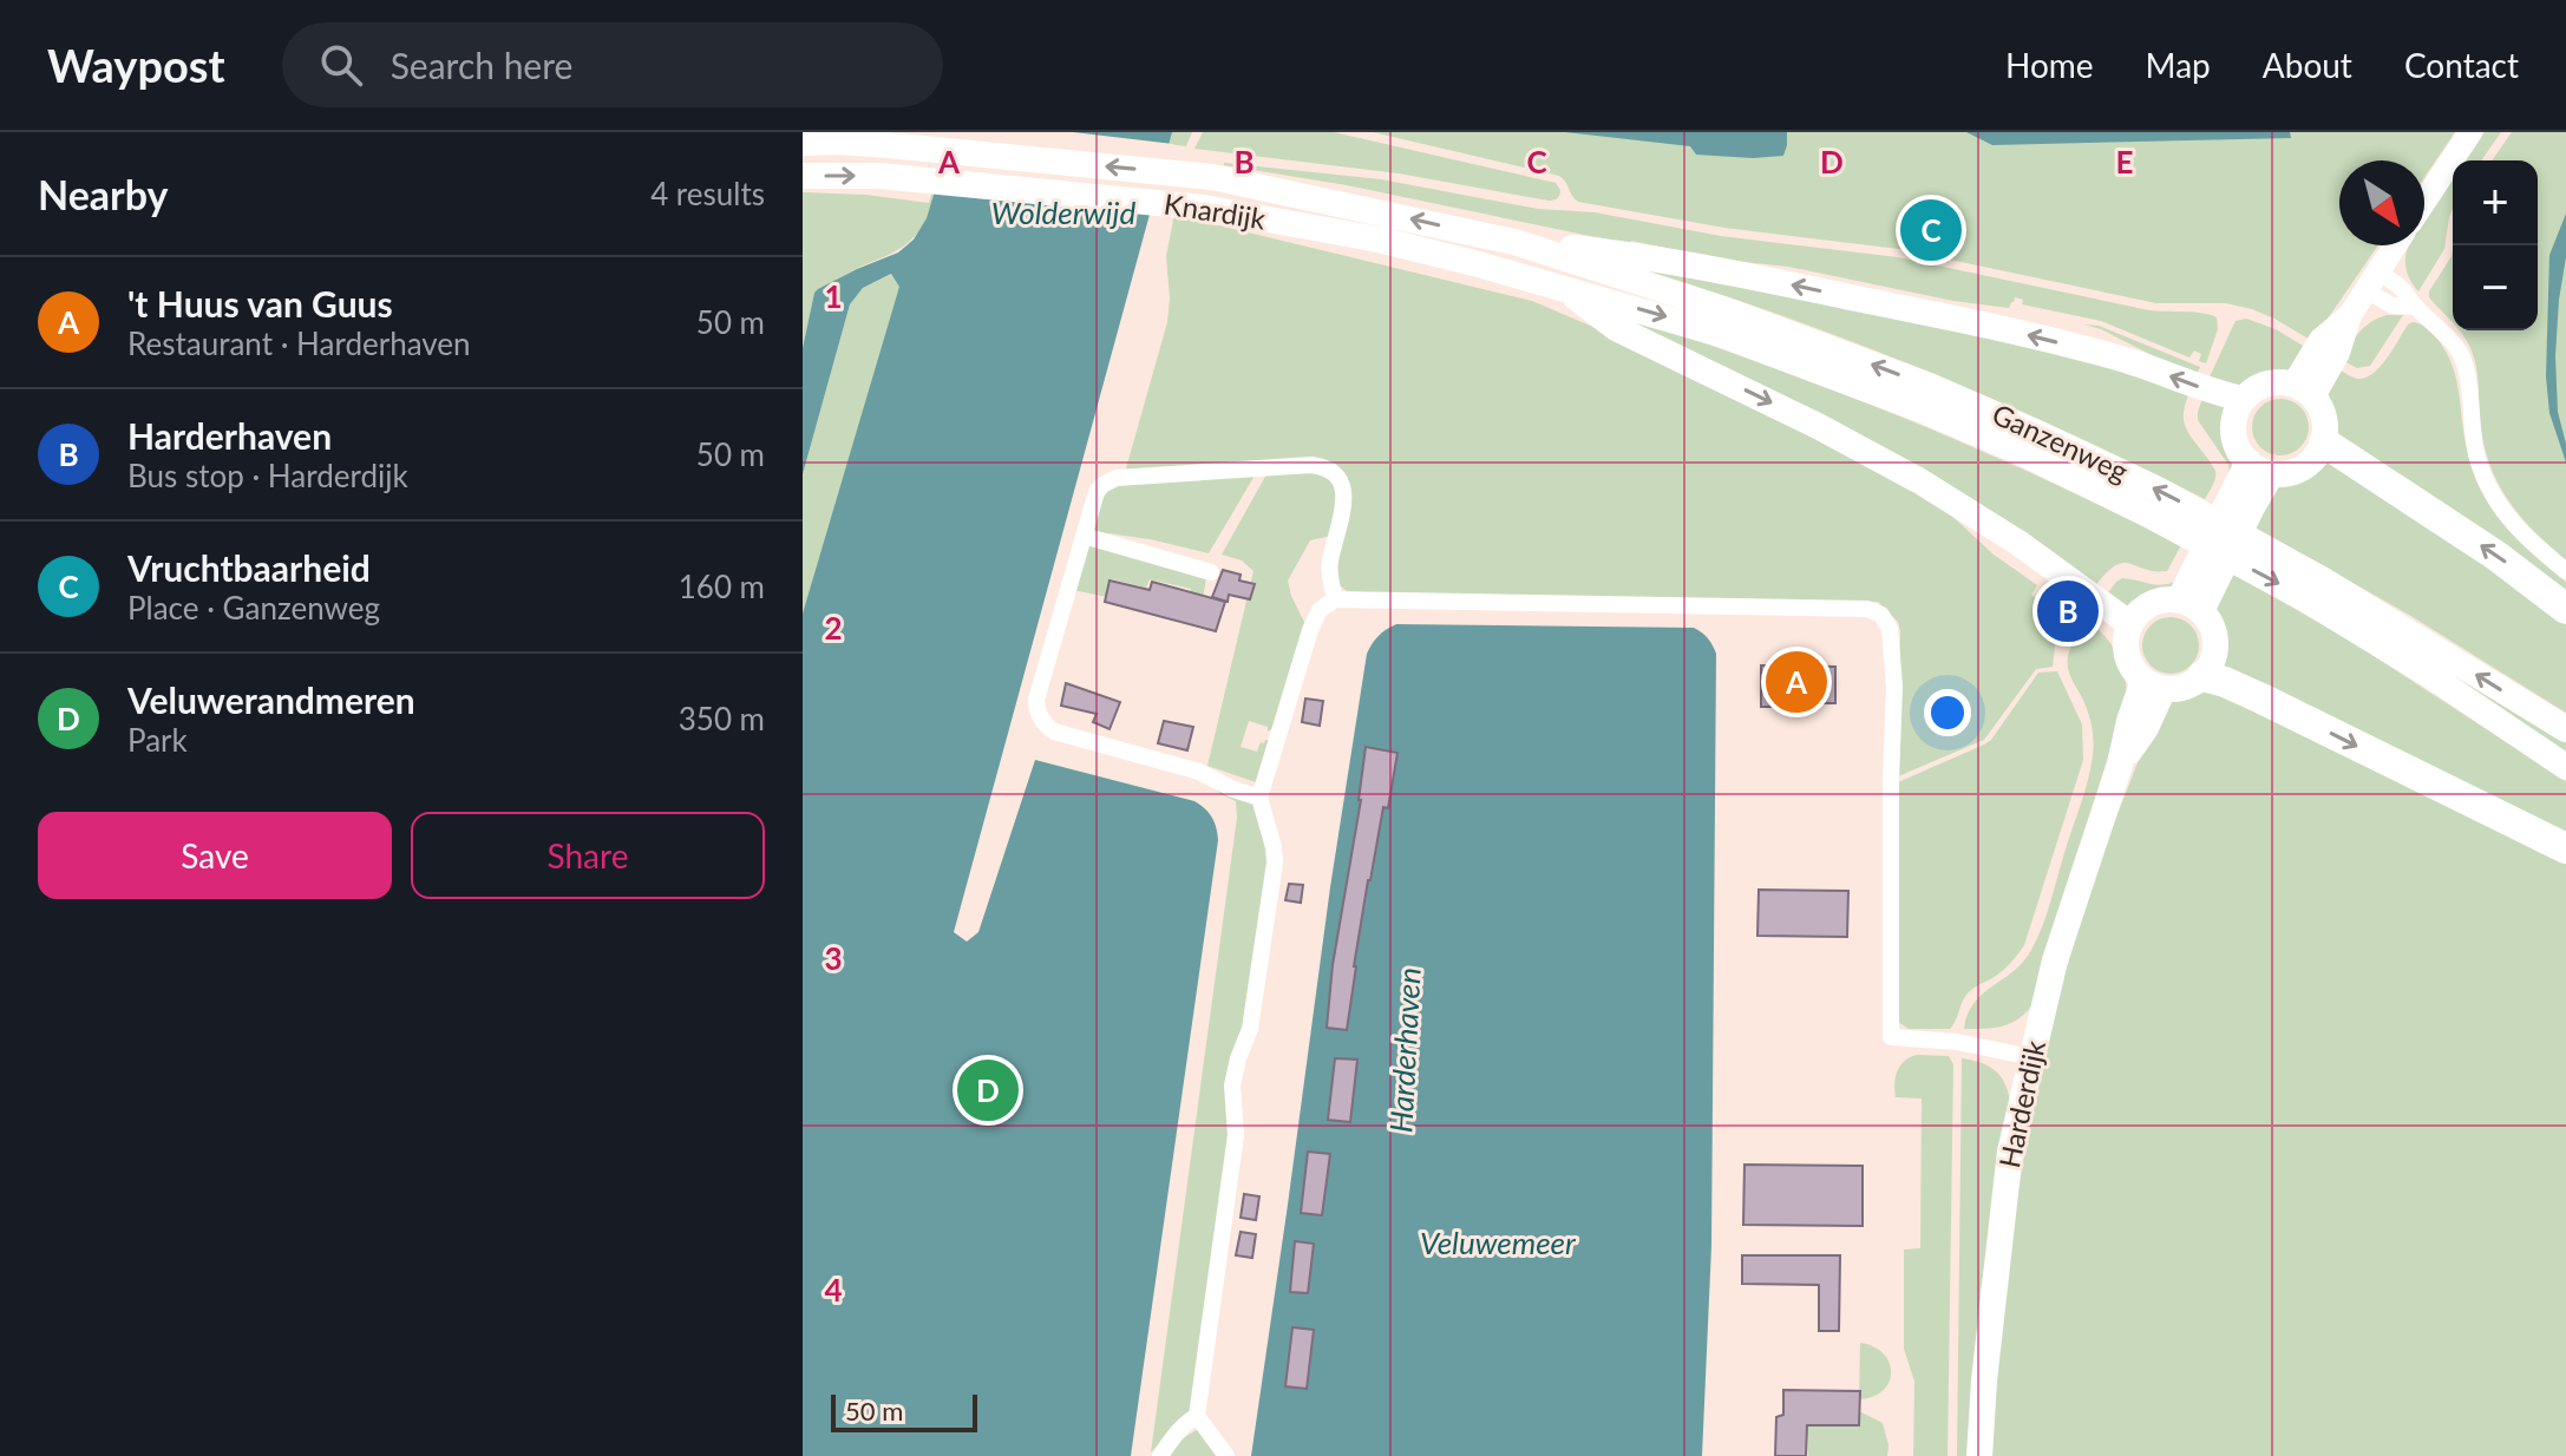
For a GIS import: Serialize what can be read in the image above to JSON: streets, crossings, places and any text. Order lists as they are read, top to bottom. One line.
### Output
{"streets":{"main road":["Knardijk","Ganzenweg","Harderdijk"]},"crossings":[["Knardijk","Ganzenweg"]],"water":["Wolderwijd","Harderhaven","Veluwemeer"],"scale_bar":"50 m","north":"bottom right","page":{"header":"Waypost","search":"Search here","nav":["Home","Map","About","Contact"],"heading":["Nearby","4 results"],"map_buttons":["+","−"],"pins":["C","B","A","D"],"list":[{"mark":"A","name":"'t Huus van Guus","note":"Restaurant · Harderhaven","value":"50 m"},{"mark":"B","name":"Harderhaven","note":"Bus stop · Harderdijk","value":"50 m"},{"mark":"C","name":"Vruchtbaarheid","note":"Place · Ganzenweg","value":"160 m"},{"mark":"D","name":"Veluwerandmeren","note":"Park","value":"350 m"}],"buttons":["Save","Share"],"scale":"50 m"},"grid":{"columns":["A","B","C","D","E"],"rows":["1","2","3","4"]}}
